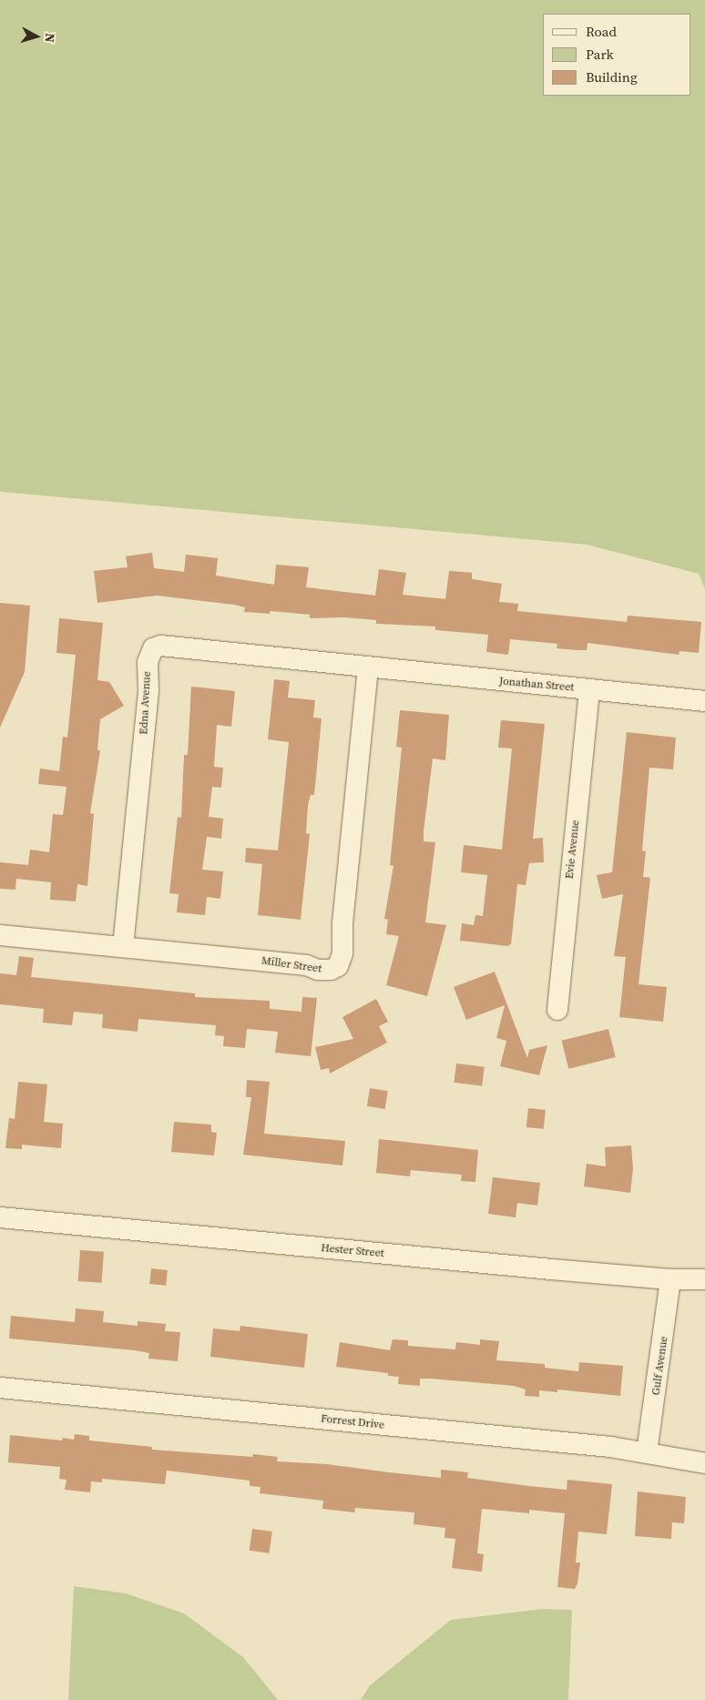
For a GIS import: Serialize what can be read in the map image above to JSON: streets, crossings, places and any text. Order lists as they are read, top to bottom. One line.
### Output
{"streets":{"street":["Jonathan Street","Edna Avenue","Evie Avenue","Miller Street","Hester Street","Gulf Avenue","Forrest Drive"]},"crossings":[["Jonathan Street","Edna Avenue"],["Jonathan Street","Evie Avenue"],["Jonathan Street","Miller Street"],["Edna Avenue","Miller Street"],["Hester Street","Gulf Avenue"],["Gulf Avenue","Forrest Drive"]],"legend":["Road","Park","Building"],"north":"right"}
